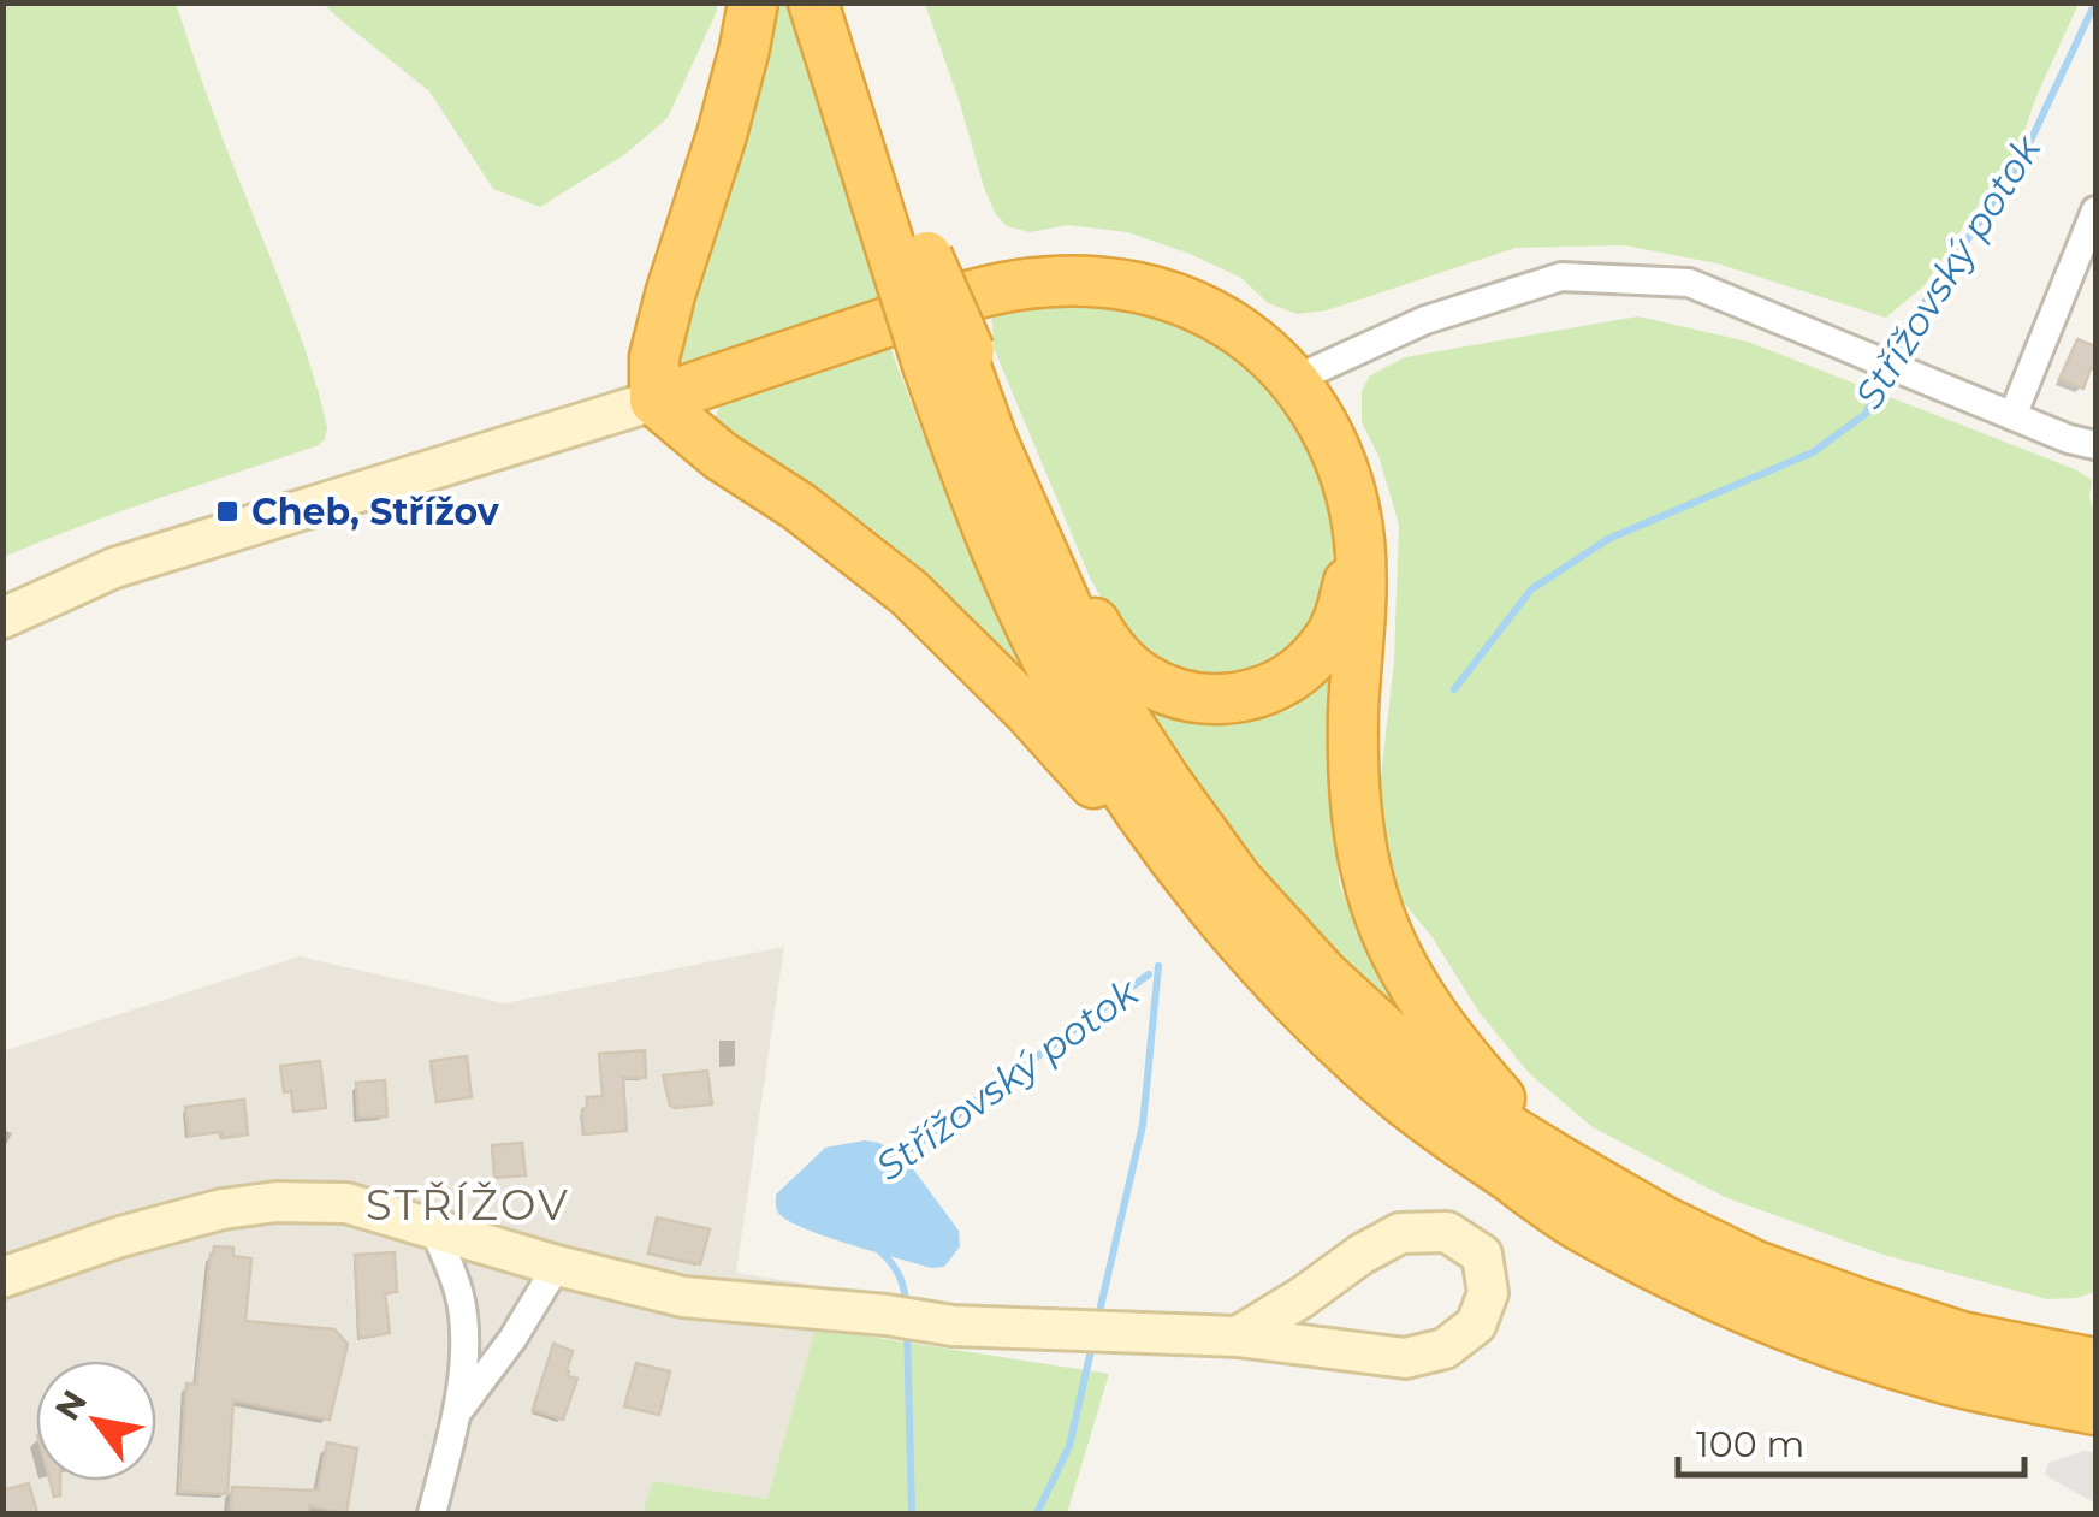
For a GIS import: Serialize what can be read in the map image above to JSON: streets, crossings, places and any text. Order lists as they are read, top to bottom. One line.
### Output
{"districts":["STŘÍŽOV"],"water":["Střížovský potok"],"places":{"transit":["Cheb, Střížov"]},"scale_bar":"100 m","north":"top left"}
